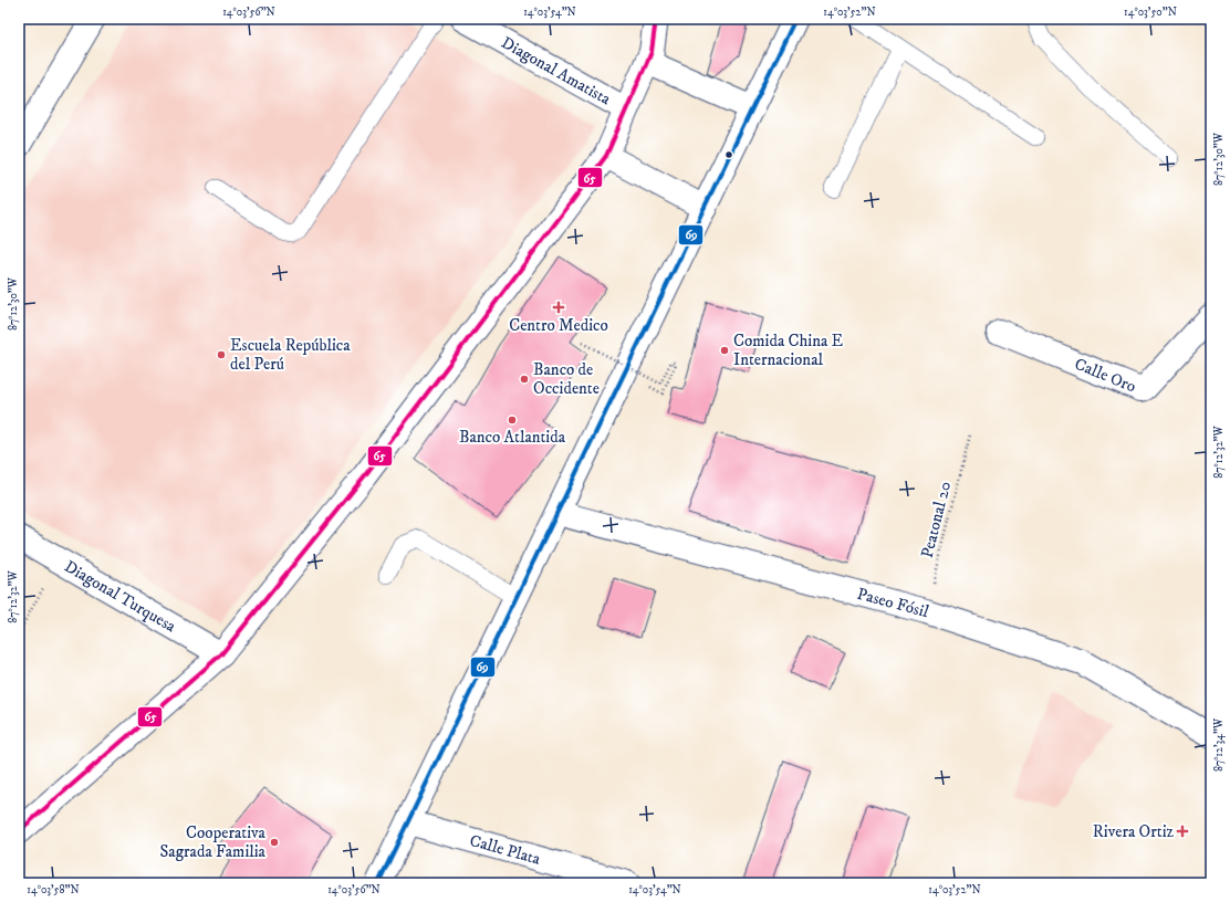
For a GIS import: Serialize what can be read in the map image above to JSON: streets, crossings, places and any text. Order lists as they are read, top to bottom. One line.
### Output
{"streets":{"street":["Diagonal Amatista","Calle Oro","Diagonal Turquesa","Paseo Fósil","Calle Plata"],"path":["Peatonal 20"]},"crossings":[["Peatonal 20","Paseo Fósil"]],"places":{"health":["Centro Medico","Rivera Ortiz"],"other":["Comida China E Internacional","Escuela República del Perú","Banco de Occidente","Banco Atlantida","Cooperativa Sagrada Familia"]},"lines":["transit line 65","transit line 69"],"coordinates":["14°03'56\"N","14°03'54\"N","14°03'52\"N","14°03'50\"N","87°12'30\"W","87°12'32\"W","87°12'34\"W","14°03'58\"N"]}
